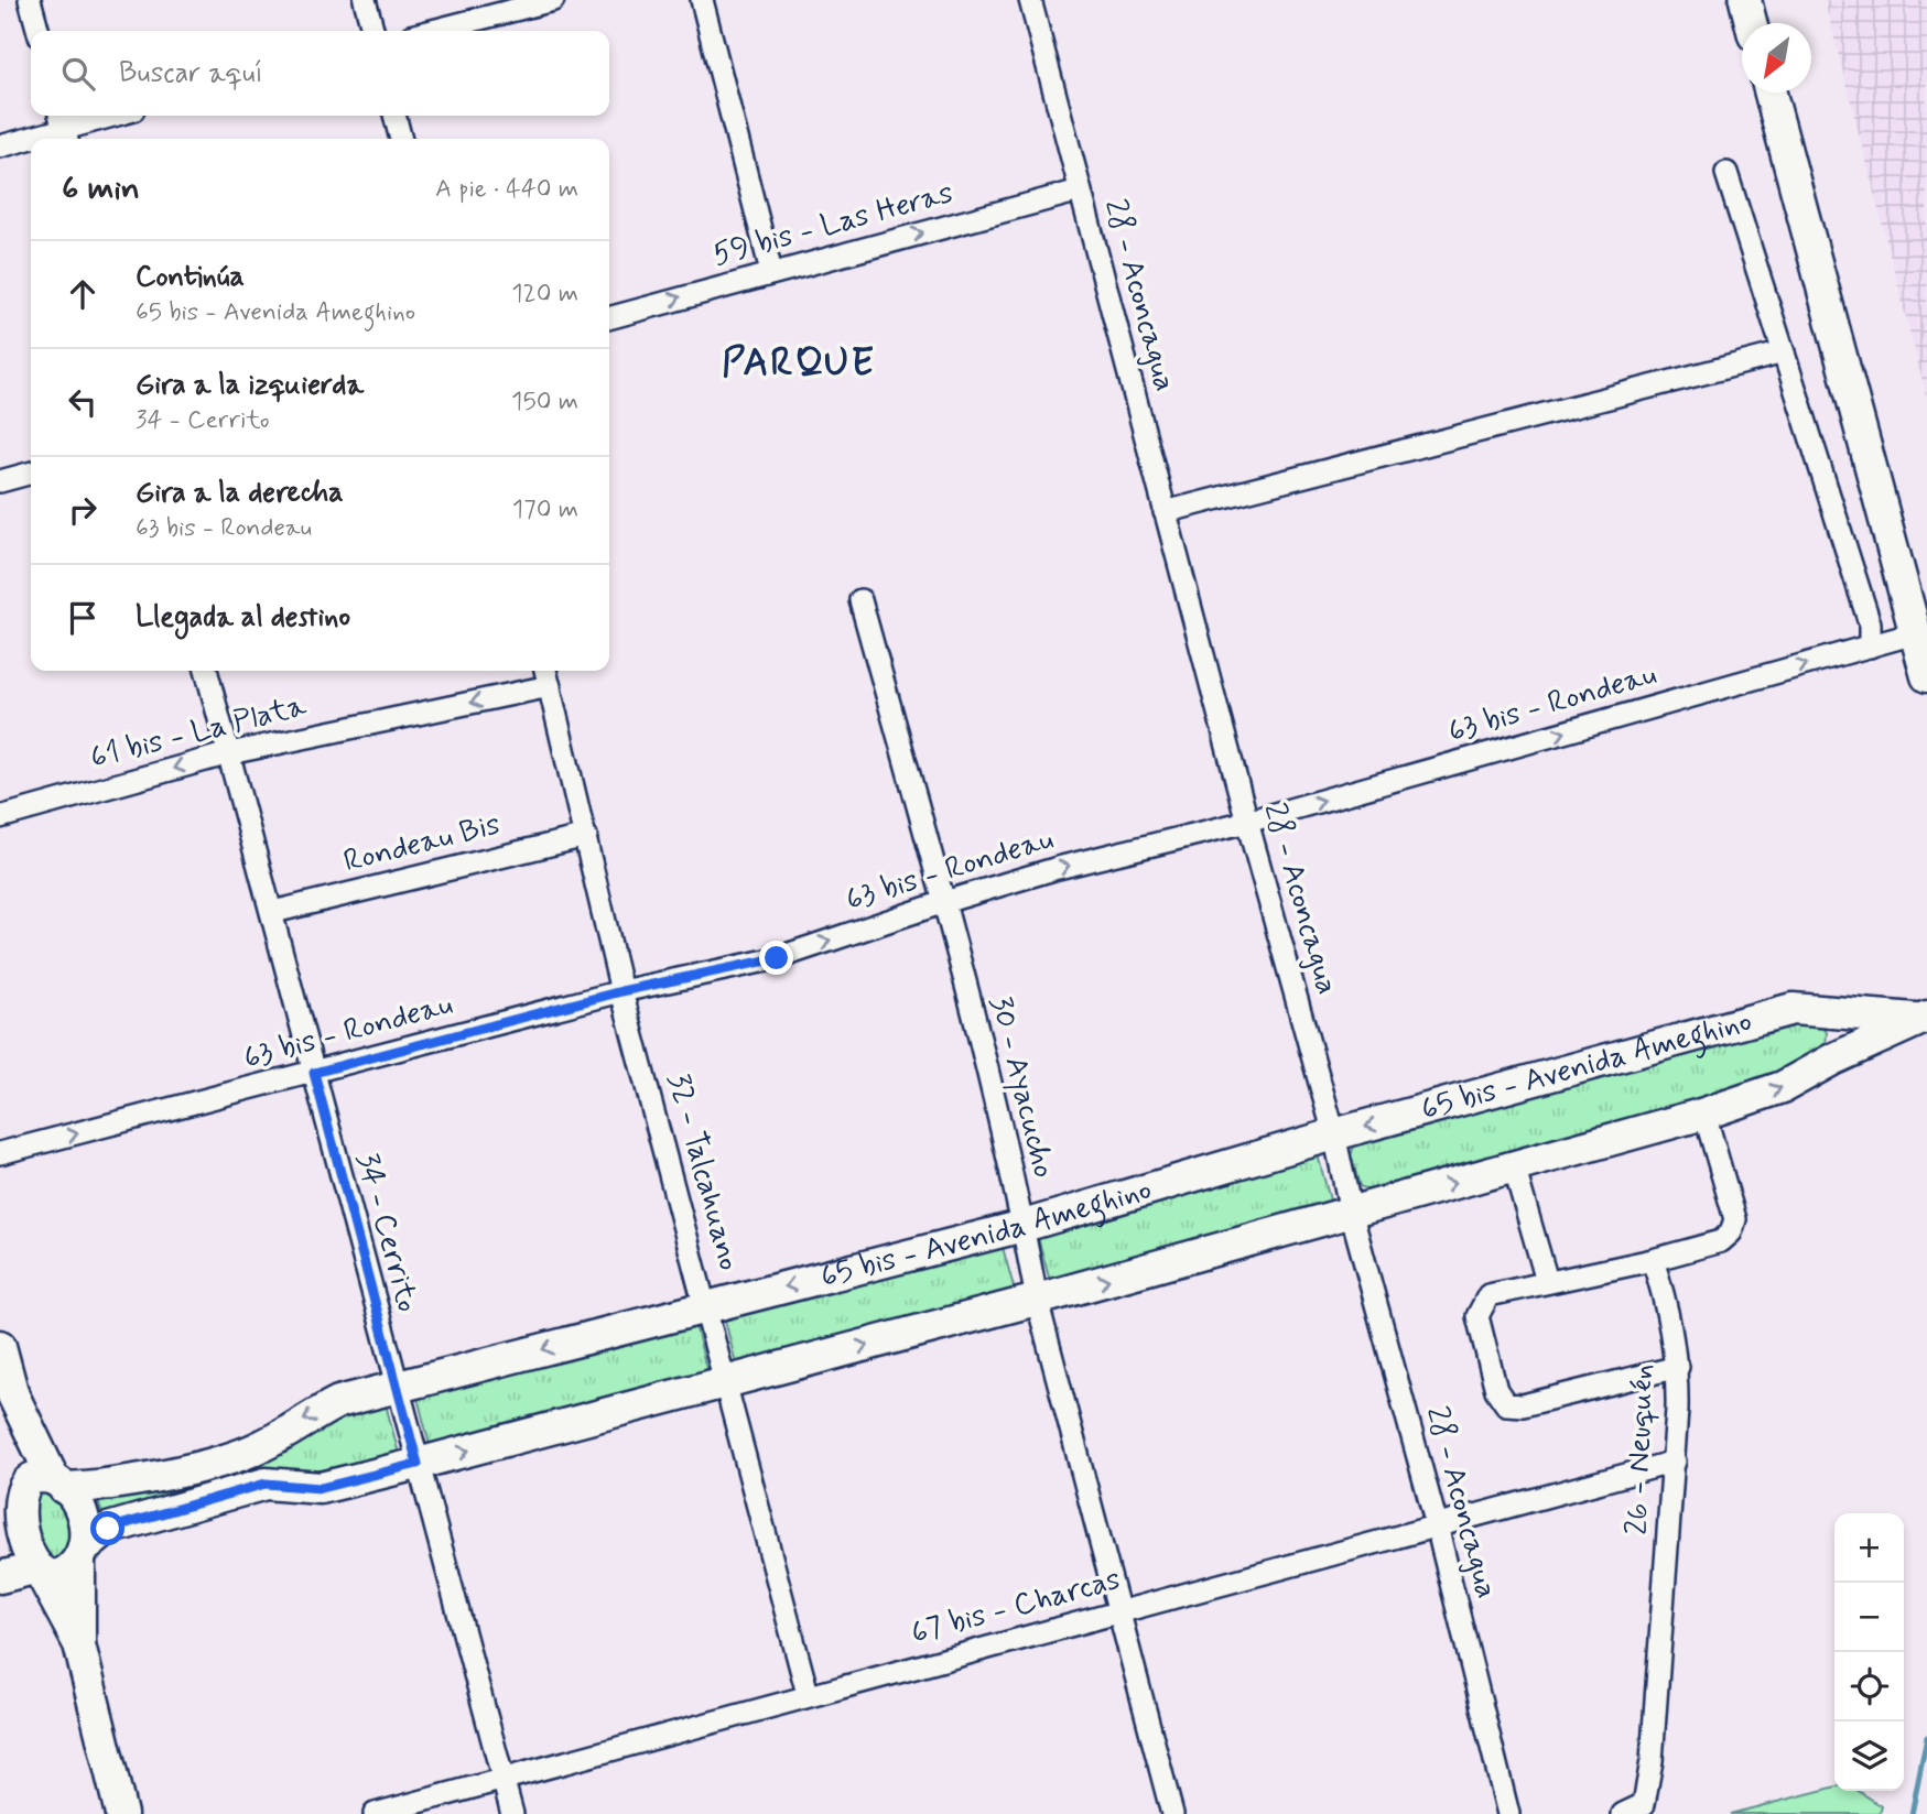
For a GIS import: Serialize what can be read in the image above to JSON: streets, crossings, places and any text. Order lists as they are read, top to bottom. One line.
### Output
{"streets":{"main road":["65 bis - Avenida Ameghino"],"street":["59 bis - Las Heras","28 - Aconcagua","63 bis - Rondeau","61 bis - La Plata","Rondeau Bis","30 - Ayacucho","32 - Talcahuano","34 - Cerrito","26 - Neuquén","67 bis - Charcas"]},"crossings":[["59 bis - Las Heras","28 - Aconcagua"],["28 - Aconcagua","63 bis - Rondeau"],["28 - Aconcagua","65 bis - Avenida Ameghino"],["28 - Aconcagua","67 bis - Charcas"],["63 bis - Rondeau","30 - Ayacucho"],["63 bis - Rondeau","32 - Talcahuano"],["63 bis - Rondeau","34 - Cerrito"],["61 bis - La Plata","32 - Talcahuano"],["61 bis - La Plata","34 - Cerrito"],["Rondeau Bis","32 - Talcahuano"],["Rondeau Bis","34 - Cerrito"],["65 bis - Avenida Ameghino","30 - Ayacucho"],["65 bis - Avenida Ameghino","32 - Talcahuano"],["65 bis - Avenida Ameghino","34 - Cerrito"],["30 - Ayacucho","67 bis - Charcas"],["32 - Talcahuano","67 bis - Charcas"],["34 - Cerrito","67 bis - Charcas"],["26 - Neuquén","67 bis - Charcas"]],"one_way":["59 bis - Las Heras","63 bis - Rondeau","61 bis - La Plata"],"districts":["PARQUE"],"north":"bottom left","page":{"search":"Buscar aquí","heading":["6 min","A pie · 440 m"],"list":[["Continúa","65 bis - Avenida Ameghino","120 m"],["Gira a la izquierda","34 - Cerrito","150 m"],["Gira a la derecha","63 bis - Rondeau","170 m"],"Llegada al destino"],"map_buttons":["+","−"]}}
